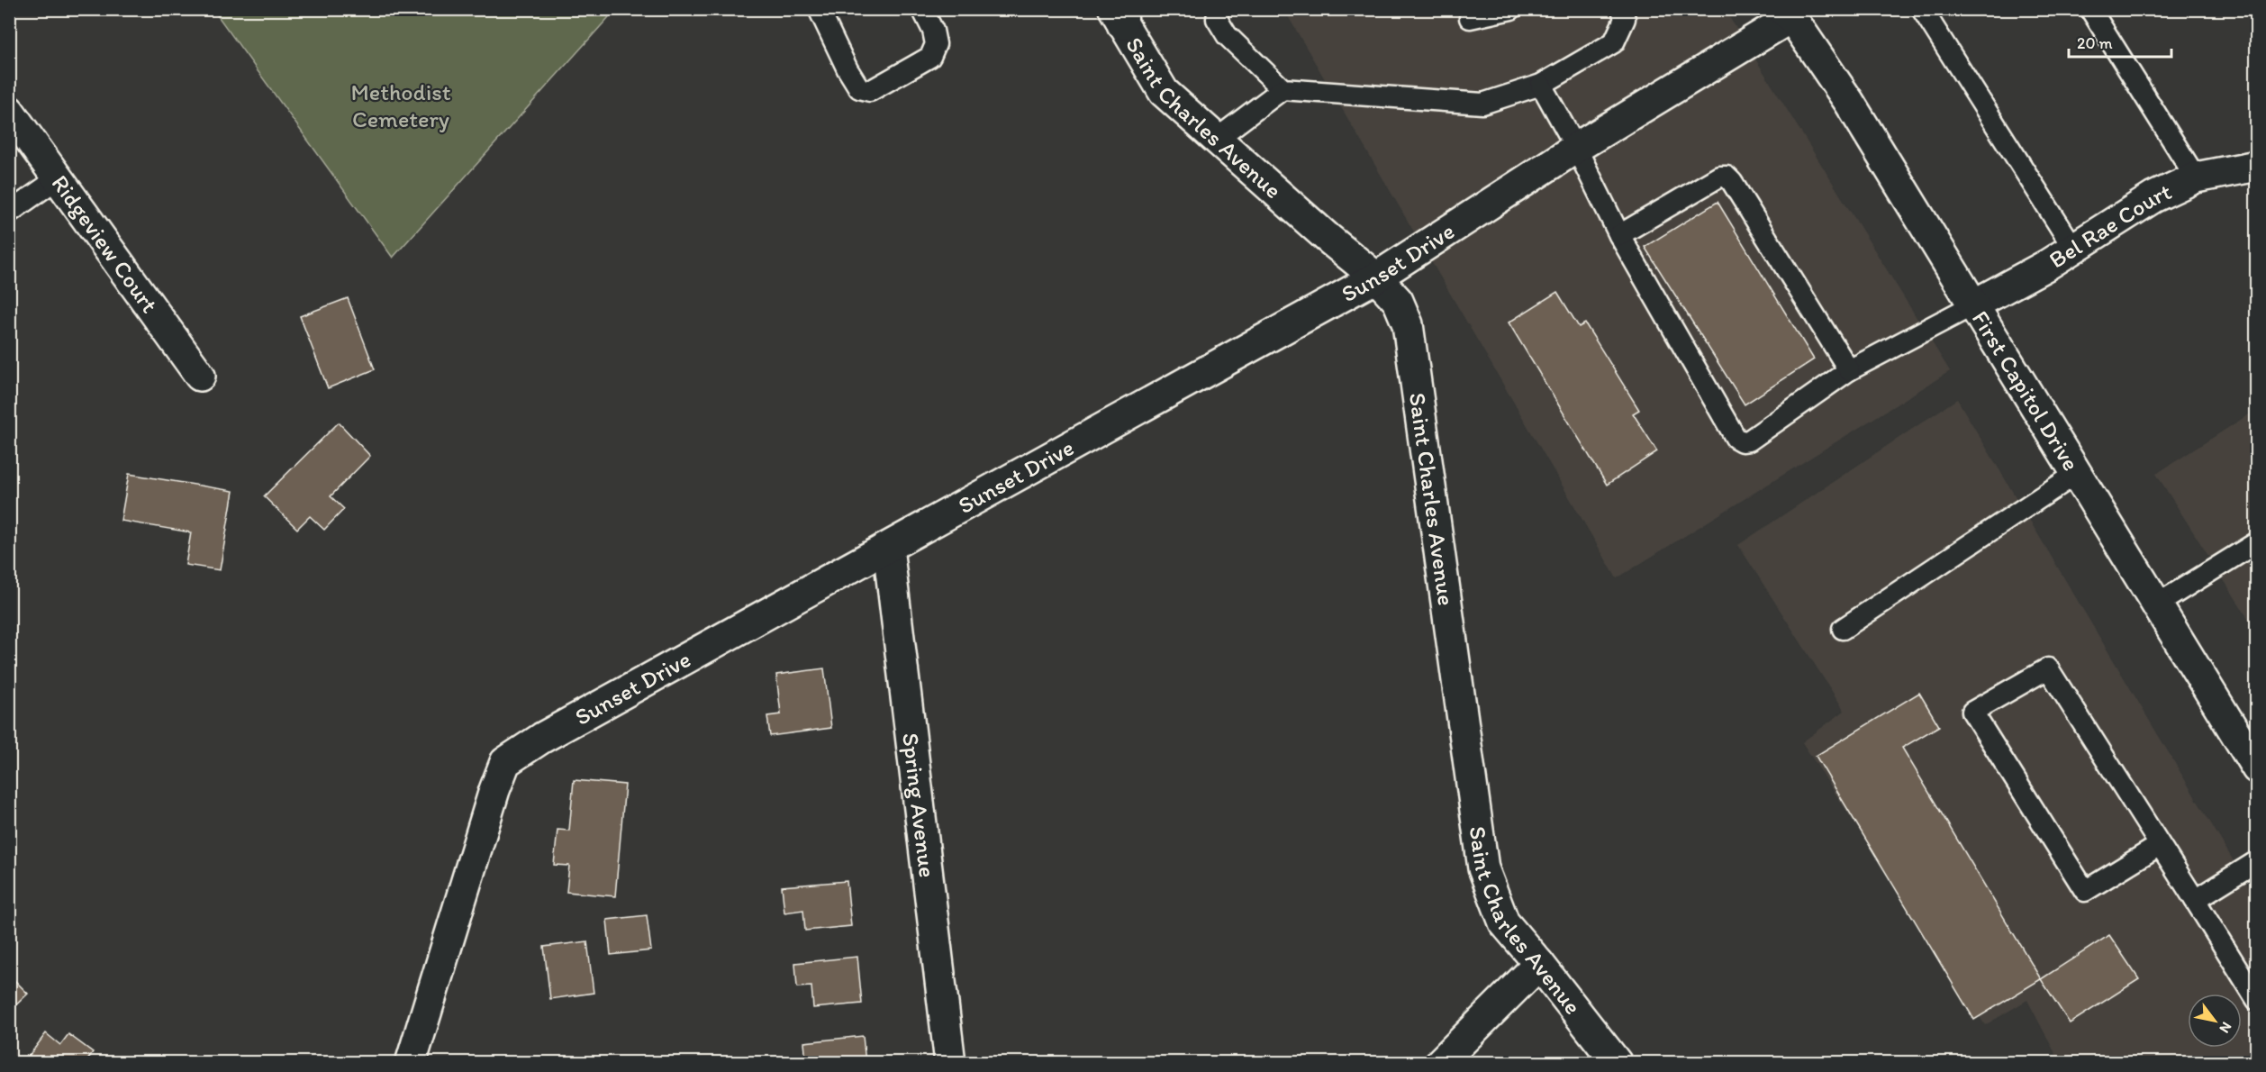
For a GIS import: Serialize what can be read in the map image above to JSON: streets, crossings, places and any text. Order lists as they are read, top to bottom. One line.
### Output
{"streets":{"street":["Saint Charles Avenue","Bel Rae Court","Ridgeview Court","Sunset Drive","First Capitol Drive","Spring Avenue"]},"crossings":[["Saint Charles Avenue","Sunset Drive"],["Bel Rae Court","First Capitol Drive"],["Sunset Drive","First Capitol Drive"],["Sunset Drive","Spring Avenue"]],"parks":["Methodist Cemetery"],"scale_bar":"20 m","north":"bottom right"}
